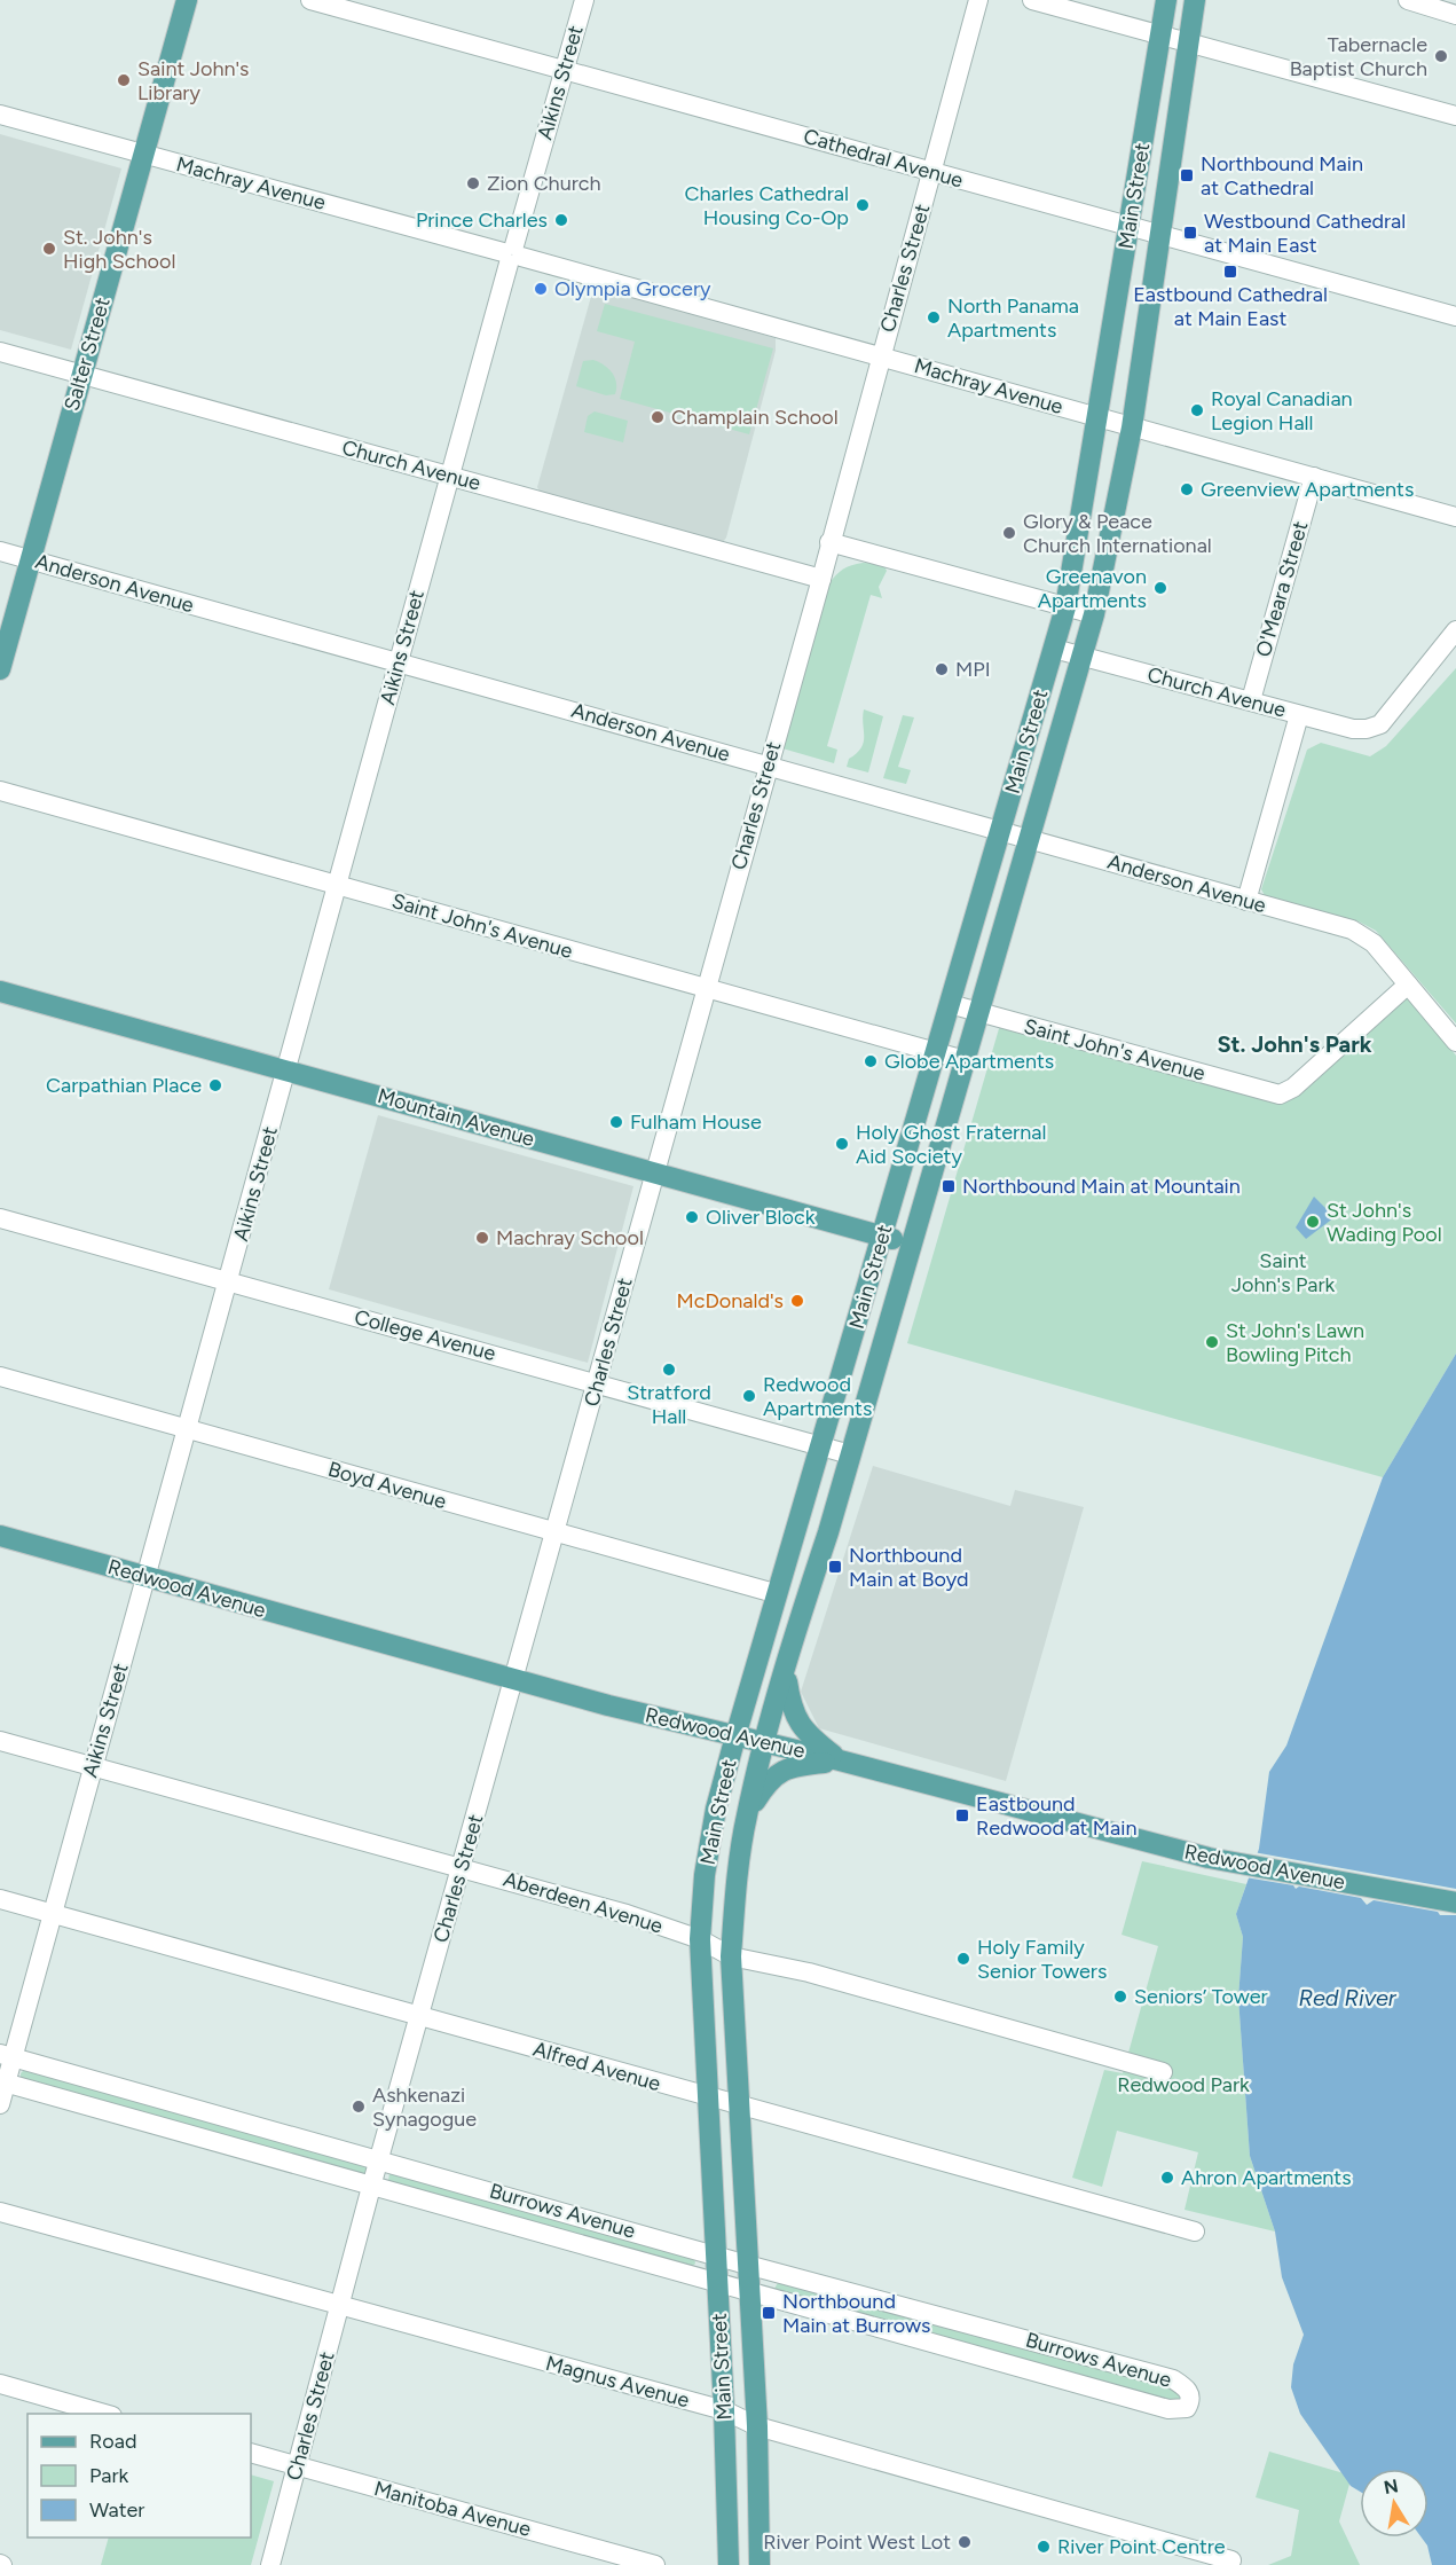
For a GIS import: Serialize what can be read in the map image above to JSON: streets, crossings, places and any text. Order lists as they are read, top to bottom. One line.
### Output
{"streets":{"main road":["Main Street","Salter Street","Mountain Avenue","Redwood Avenue"],"street":["Aikins Street","Cathedral Avenue","Machray Avenue","Charles Street","Church Avenue","Anderson Avenue","O'Meara Street","Saint John's Avenue","College Avenue","Boyd Avenue","Aberdeen Avenue","Alfred Avenue","Burrows Avenue","Magnus Avenue","Manitoba Avenue"]},"crossings":[["Aikins Street","Cathedral Avenue"],["Aikins Street","Machray Avenue"],["Aikins Street","Church Avenue"],["Aikins Street","Anderson Avenue"],["Aikins Street","Saint John's Avenue"],["Aikins Street","Mountain Avenue"],["Aikins Street","College Avenue"],["Aikins Street","Boyd Avenue"],["Aikins Street","Redwood Avenue"],["Aikins Street","Aberdeen Avenue"],["Aikins Street","Alfred Avenue"],["Aikins Street","Burrows Avenue"],["Cathedral Avenue","Main Street"],["Cathedral Avenue","Charles Street"],["Machray Avenue","Main Street"],["Machray Avenue","Charles Street"],["Machray Avenue","Salter Street"],["Machray Avenue","O'Meara Street"],["Main Street","Church Avenue"],["Main Street","Anderson Avenue"],["Main Street","Saint John's Avenue"],["Main Street","Mountain Avenue"],["Main Street","College Avenue"],["Main Street","Boyd Avenue"],["Main Street","Redwood Avenue"],["Main Street","Aberdeen Avenue"],["Main Street","Alfred Avenue"],["Main Street","Burrows Avenue"],["Main Street","Magnus Avenue"],["Charles Street","Church Avenue"],["Charles Street","Anderson Avenue"],["Charles Street","Saint John's Avenue"],["Charles Street","Mountain Avenue"],["Charles Street","College Avenue"],["Charles Street","Boyd Avenue"],["Charles Street","Redwood Avenue"],["Charles Street","Aberdeen Avenue"],["Charles Street","Alfred Avenue"],["Charles Street","Burrows Avenue"],["Charles Street","Magnus Avenue"],["Charles Street","Manitoba Avenue"],["Salter Street","Church Avenue"],["Salter Street","Anderson Avenue"],["Church Avenue","O'Meara Street"],["Anderson Avenue","Saint John's Avenue"]],"districts":["St. John's Park"],"water":["Red River"],"parks":["Saint John's Park","Redwood Park"],"places":{"other":["Tabernacle Baptist Church","Saint John's Library","Zion Church","Charles Cathedral Housing Co-Op","Prince Charles","St. John's High School","Olympia Grocery","North Panama Apartments","Royal Canadian Legion Hall","Champlain School","Greenview Apartments","Glory & Peace Church International","Greenavon Apartments","MPI","Globe Apartments","Carpathian Place","Fulham House","Holy Ghost Fraternal Aid Society","Oliver Block","St John's Wading Pool","Machray School","McDonald's","St John's Lawn Bowling Pitch","Stratford Hall","Redwood Apartments","Holy Family Senior Towers","Seniors’ Tower","Ashkenazi Synagogue","Ahron Apartments","River Point West Lot","River Point Centre"],"transit":["Northbound Main at Cathedral","Westbound Cathedral at Main East","Eastbound Cathedral at Main East","Northbound Main at Mountain","Northbound Main at Boyd","Eastbound Redwood at Main","Northbound Main at Burrows"]},"legend":["Road","Park","Water"],"north":"top"}
